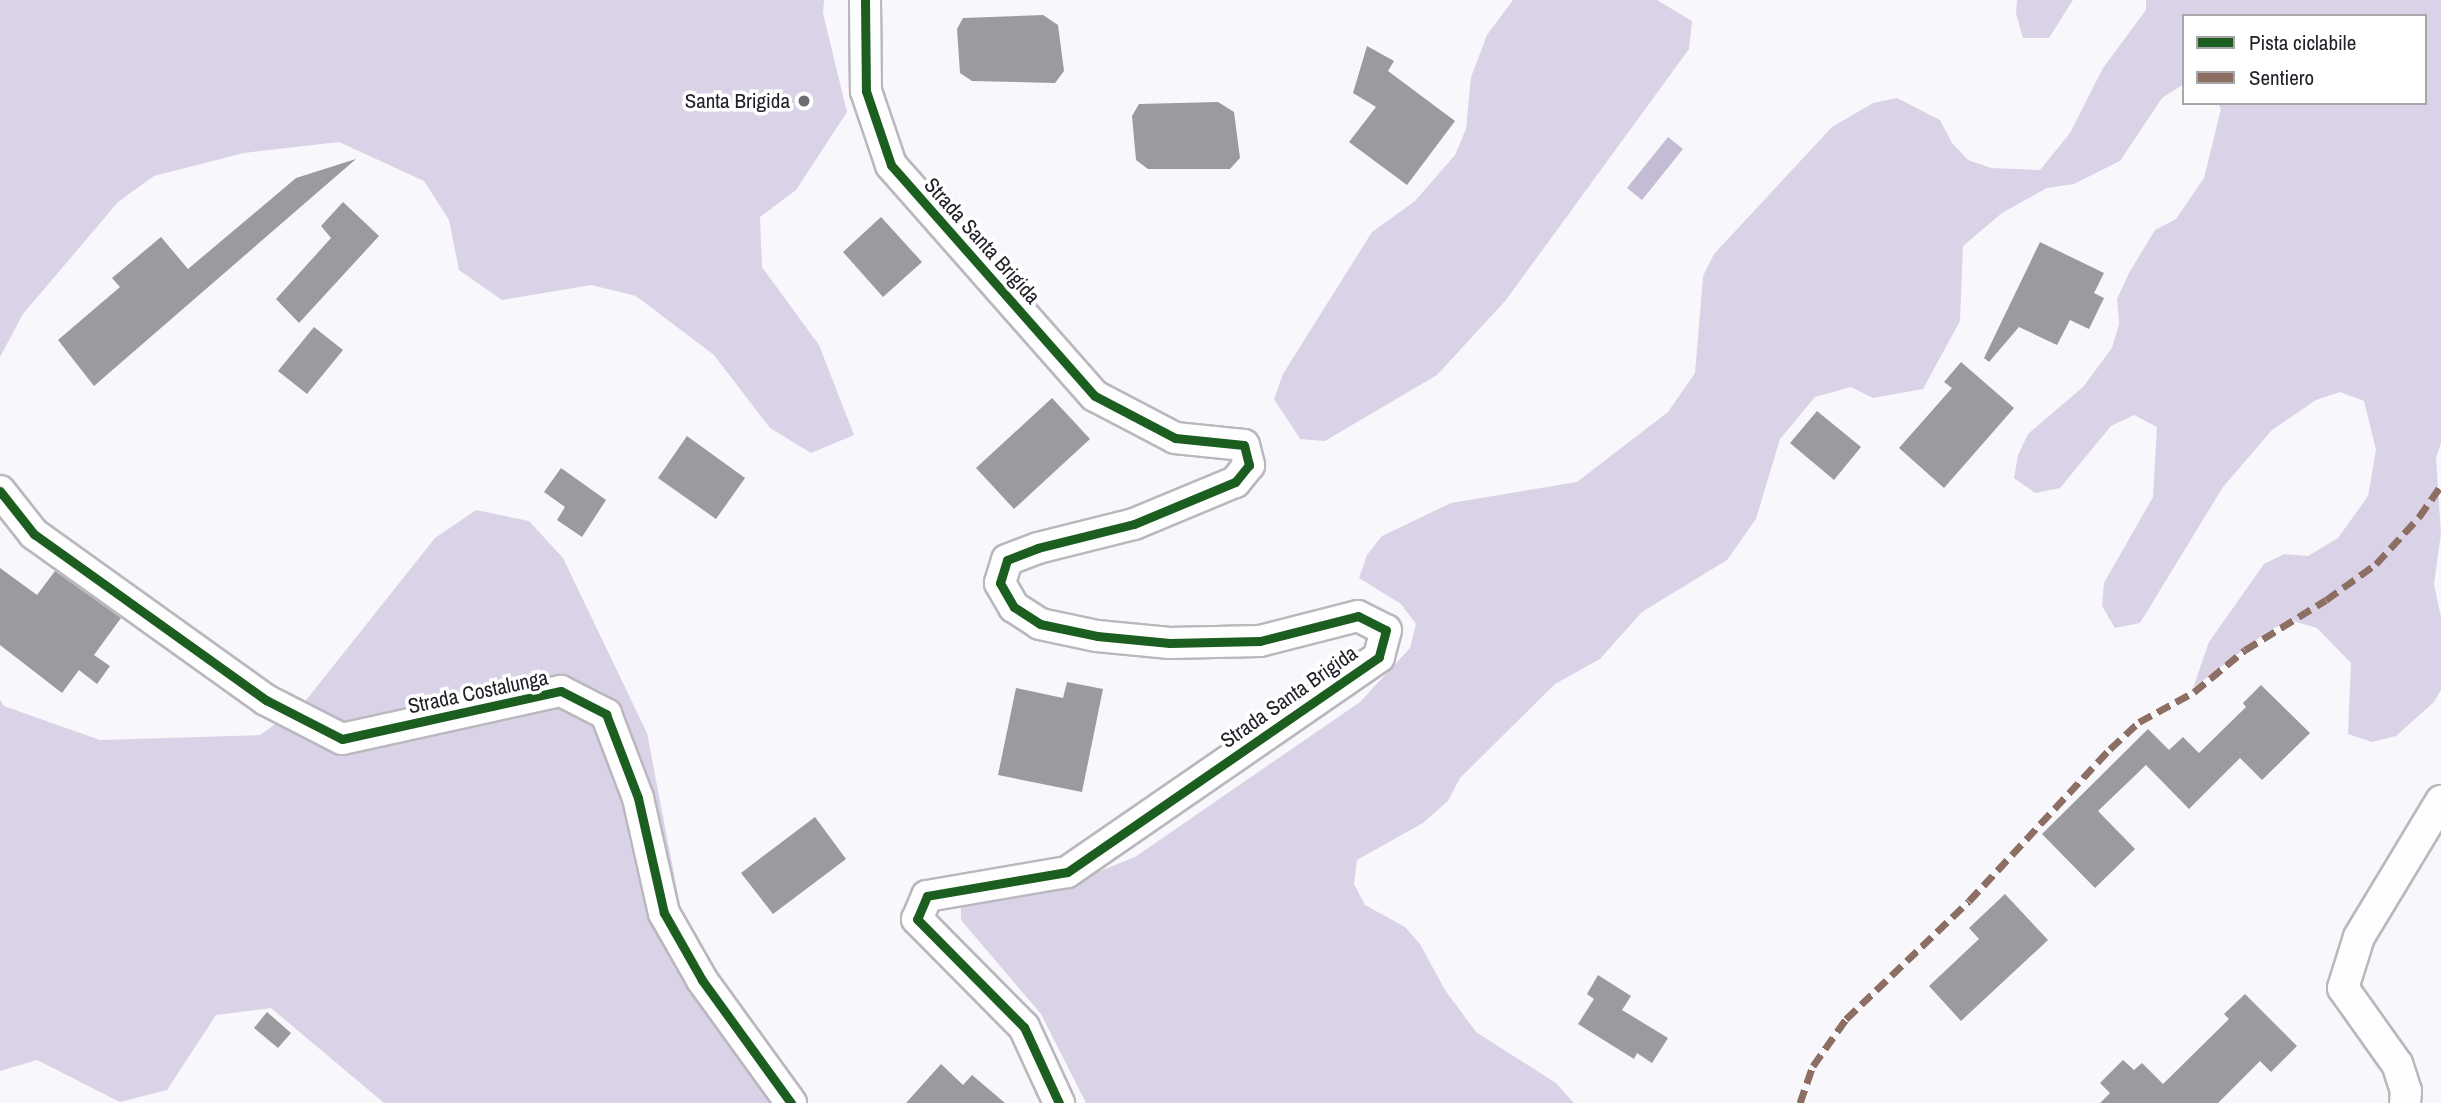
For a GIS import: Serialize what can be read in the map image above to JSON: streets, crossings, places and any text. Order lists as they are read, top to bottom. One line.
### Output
{"streets":{"street":["Strada Santa Brigida","Strada Costalunga"]},"places":["Santa Brigida"],"legend":["Pista ciclabile","Sentiero"]}
